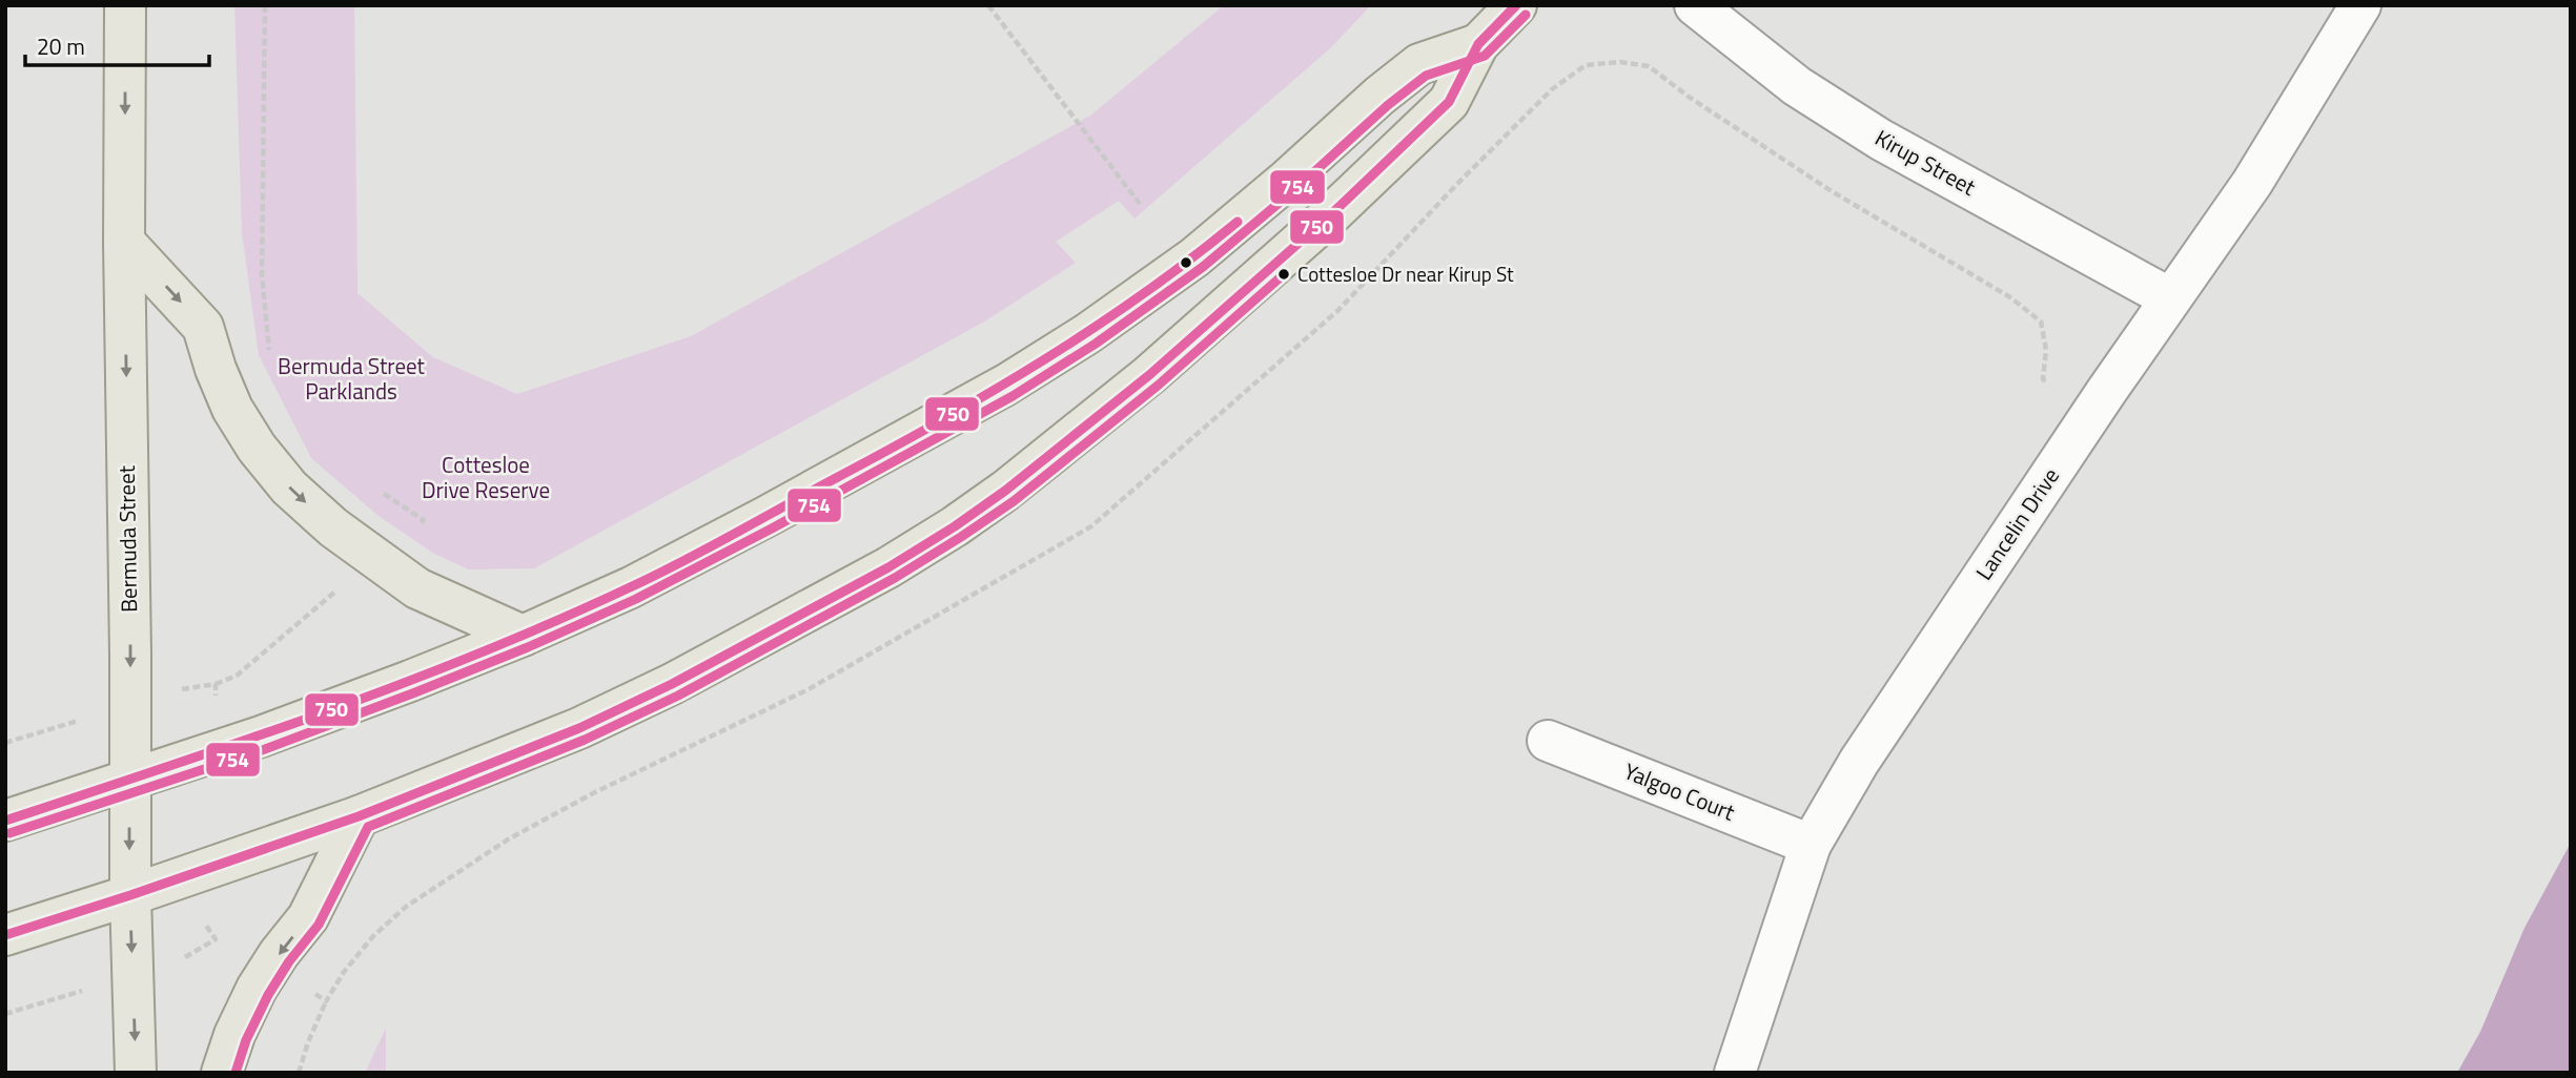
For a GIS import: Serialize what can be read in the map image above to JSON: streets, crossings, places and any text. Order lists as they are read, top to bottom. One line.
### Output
{"streets":{"main road":["Bermuda Street"],"street":["Kirup Street","Lancelin Drive","Yalgoo Court"]},"crossings":[["Kirup Street","Lancelin Drive"],["Lancelin Drive","Yalgoo Court"]],"one_way":["Bermuda Street"],"parks":["Bermuda Street Parklands","Cottesloe Drive Reserve"],"places":["Cottesloe Dr near Kirup St"],"lines":["transit line 750","transit line 754"],"scale_bar":"20 m"}
